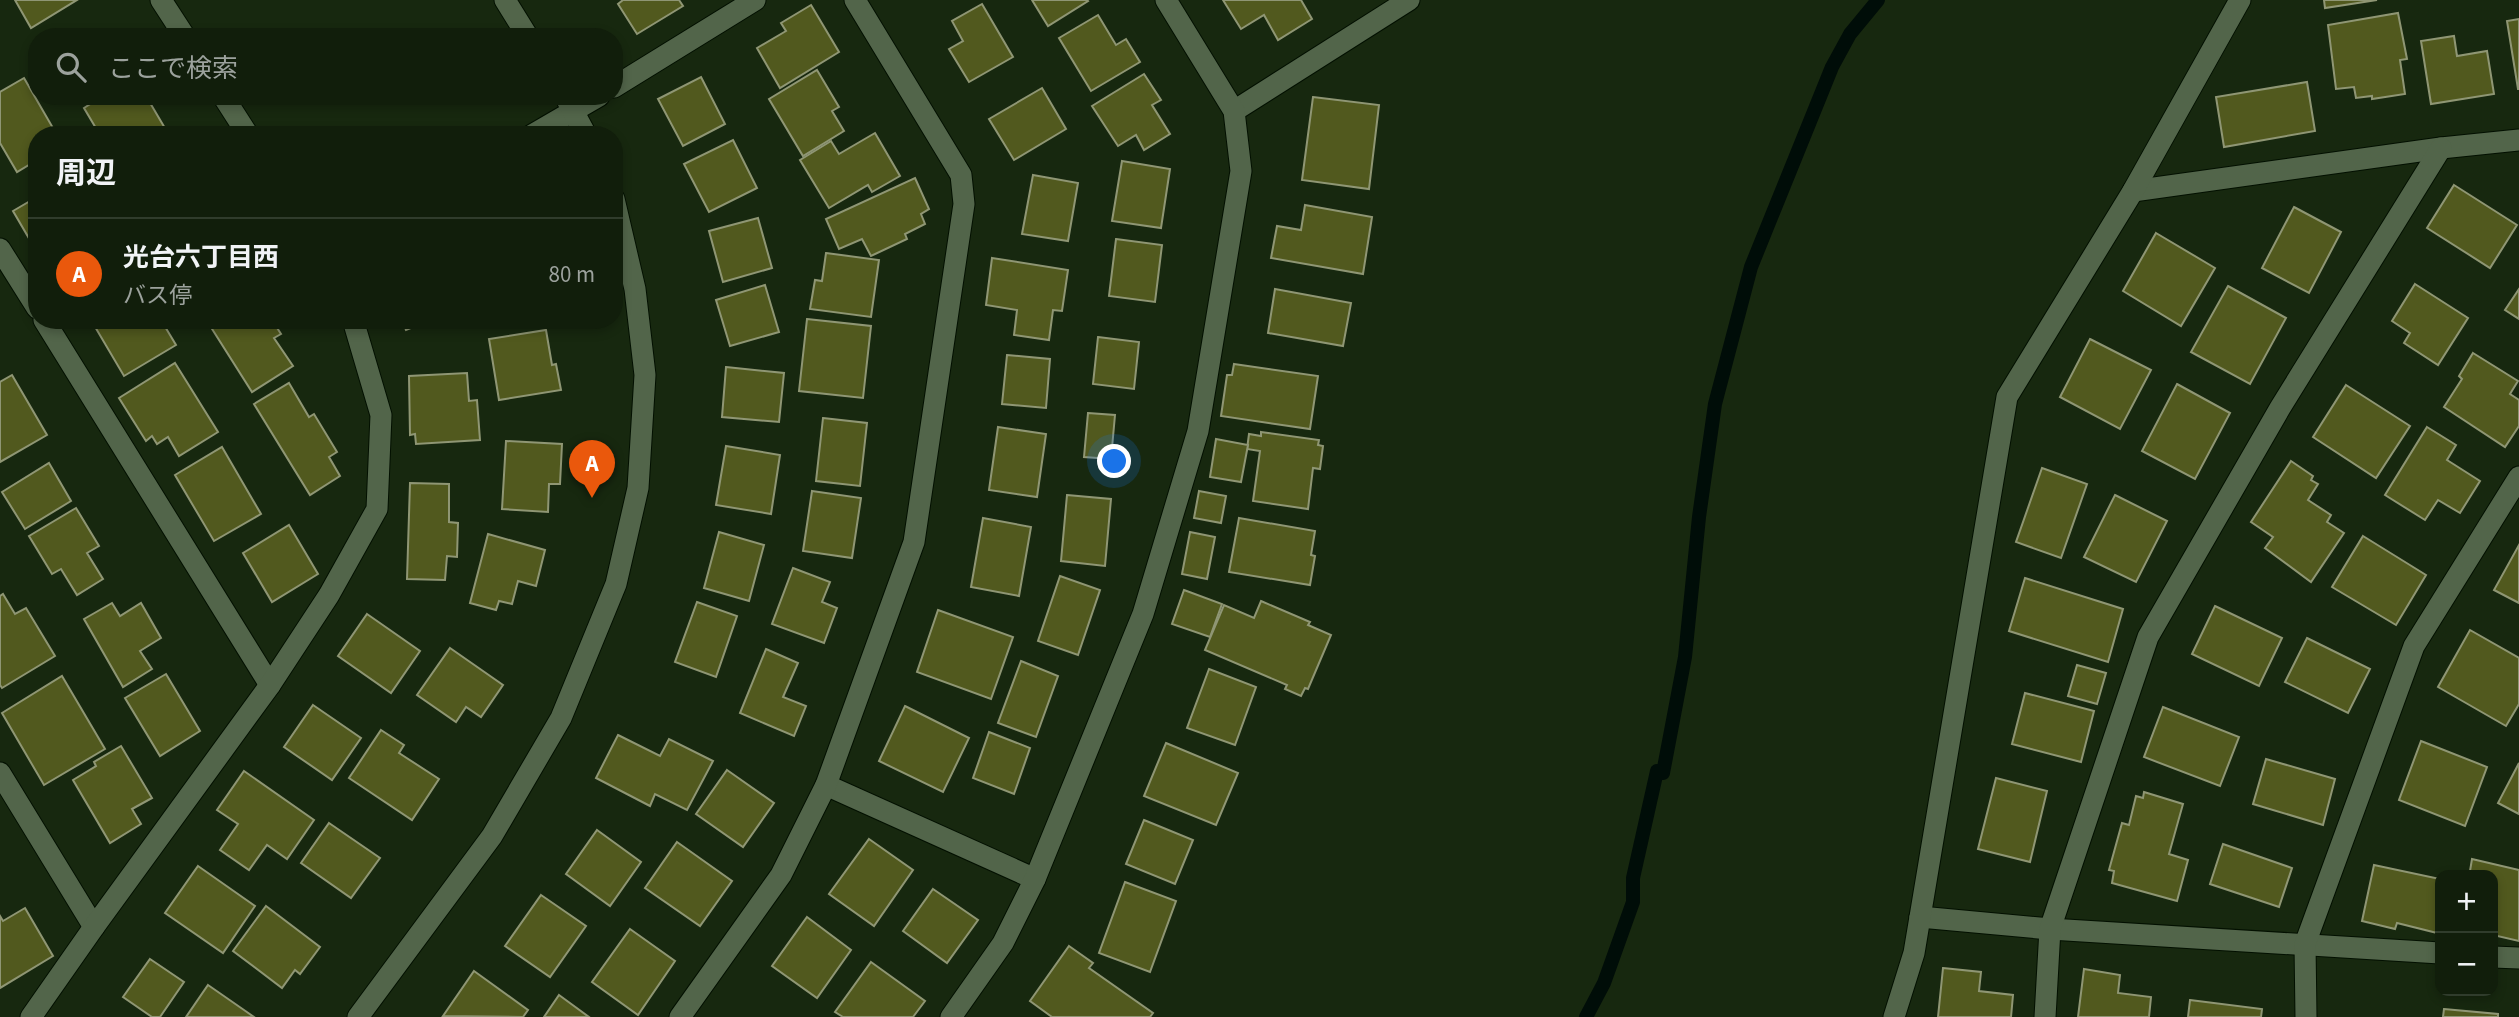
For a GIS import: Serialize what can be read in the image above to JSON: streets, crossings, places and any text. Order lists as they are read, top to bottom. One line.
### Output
{"page":{"search":"ここで検索","heading":"周辺","list":[{"mark":"A","name":"光台六丁目西","note":"バス停","value":"80 m"}],"pins":"A","map_buttons":["+","−"]}}
